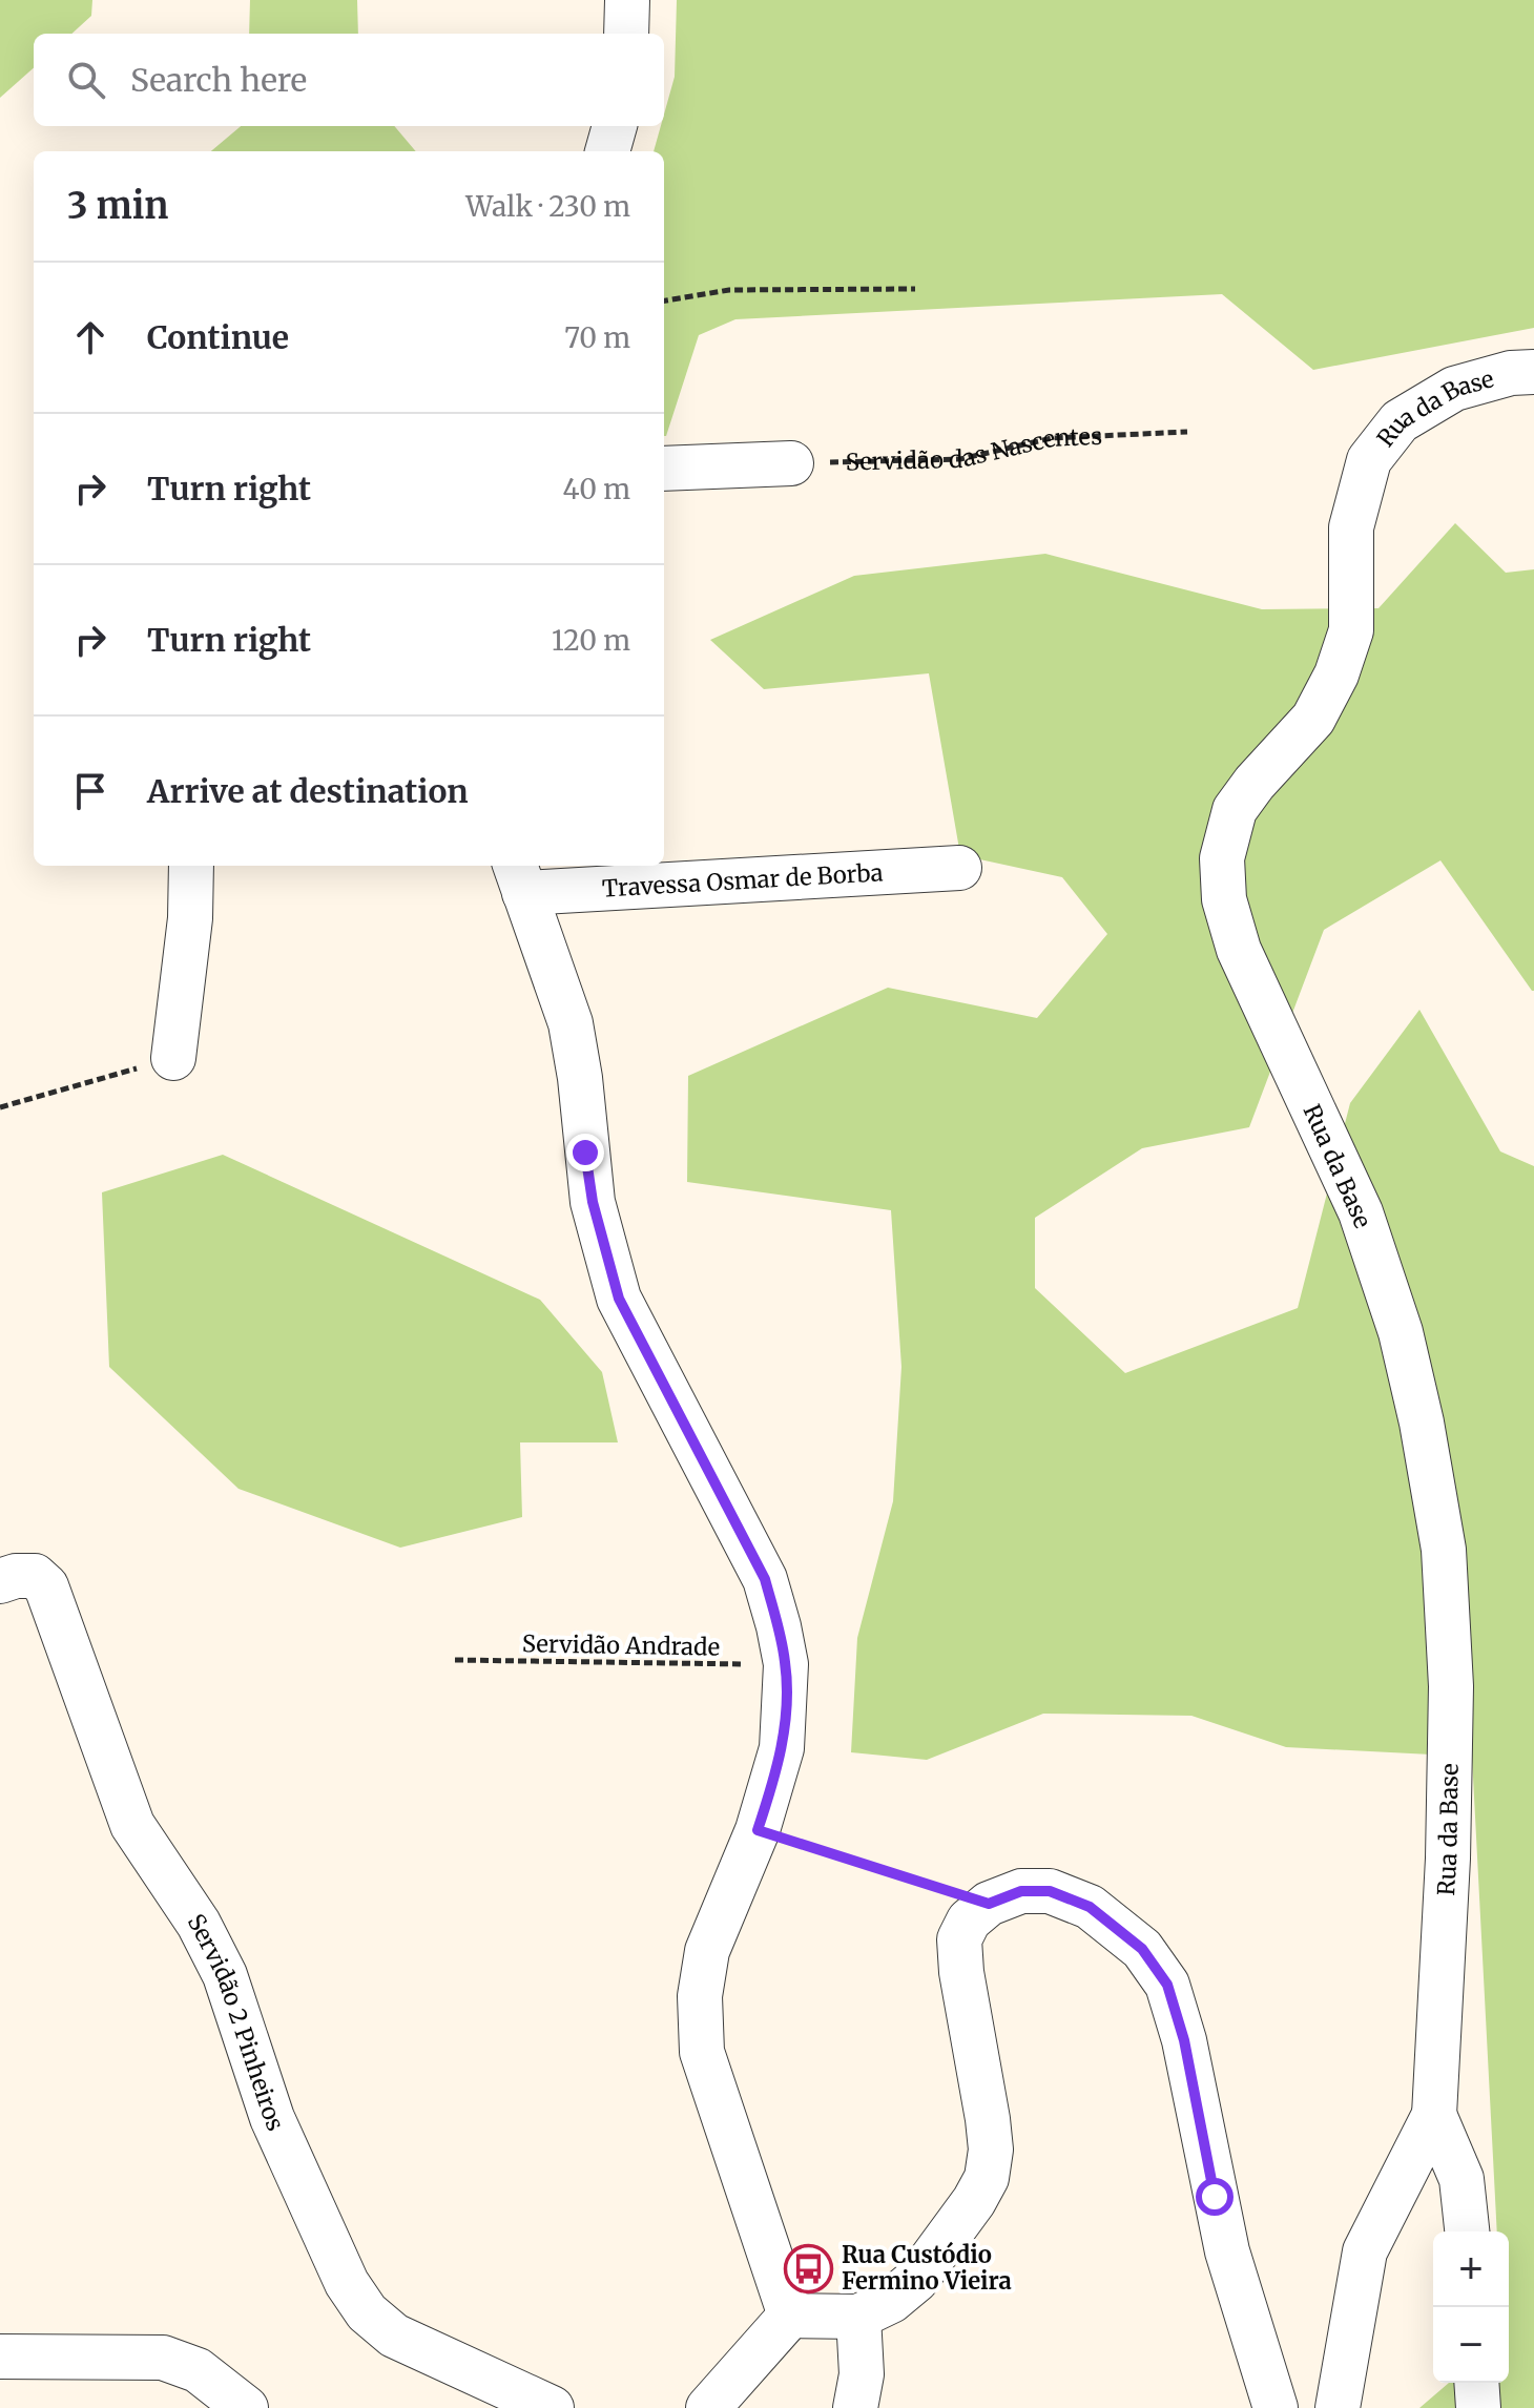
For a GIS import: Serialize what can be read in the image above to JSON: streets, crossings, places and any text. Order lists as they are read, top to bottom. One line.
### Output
{"streets":{"street":["Rua da Base","Travessa Osmar de Borba","Servidão 2 Pinheiros"],"path":["Servidão das Nascentes","Servidão Andrade"]},"places":{"bus stop":["Rua Custódio Fermino Vieira"]},"page":{"search":"Search here","heading":["3 min","Walk · 230 m"],"list":[["Continue","70 m"],["Turn right","40 m"],["Turn right","120 m"],"Arrive at destination"],"map_buttons":["+","−"]}}
